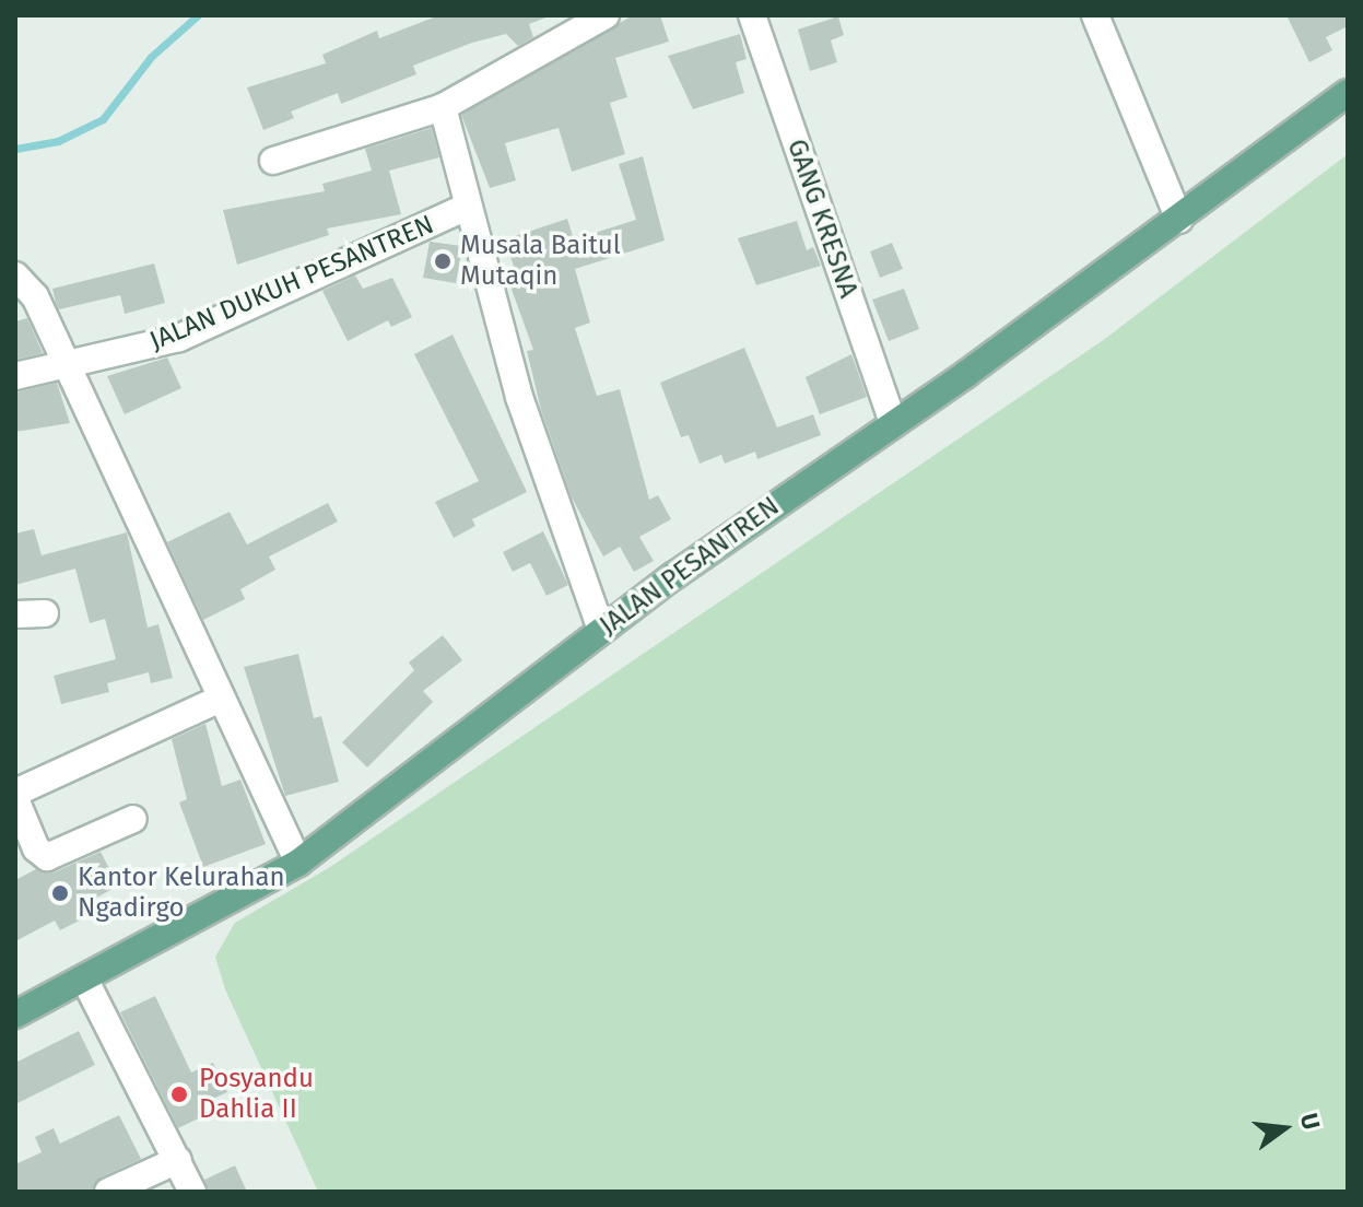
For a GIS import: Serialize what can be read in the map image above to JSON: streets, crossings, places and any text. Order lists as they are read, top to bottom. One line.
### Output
{"streets":{"main road":["JALAN PESANTREN"],"street":["GANG KRESNA","JALAN DUKUH PESANTREN"]},"crossings":[["GANG KRESNA","JALAN PESANTREN"],["JALAN DUKUH PESANTREN","JALAN PESANTREN"]],"places":["Musala Baitul Mutaqin","Kantor Kelurahan Ngadirgo","Posyandu Dahlia II"],"north":"right"}
